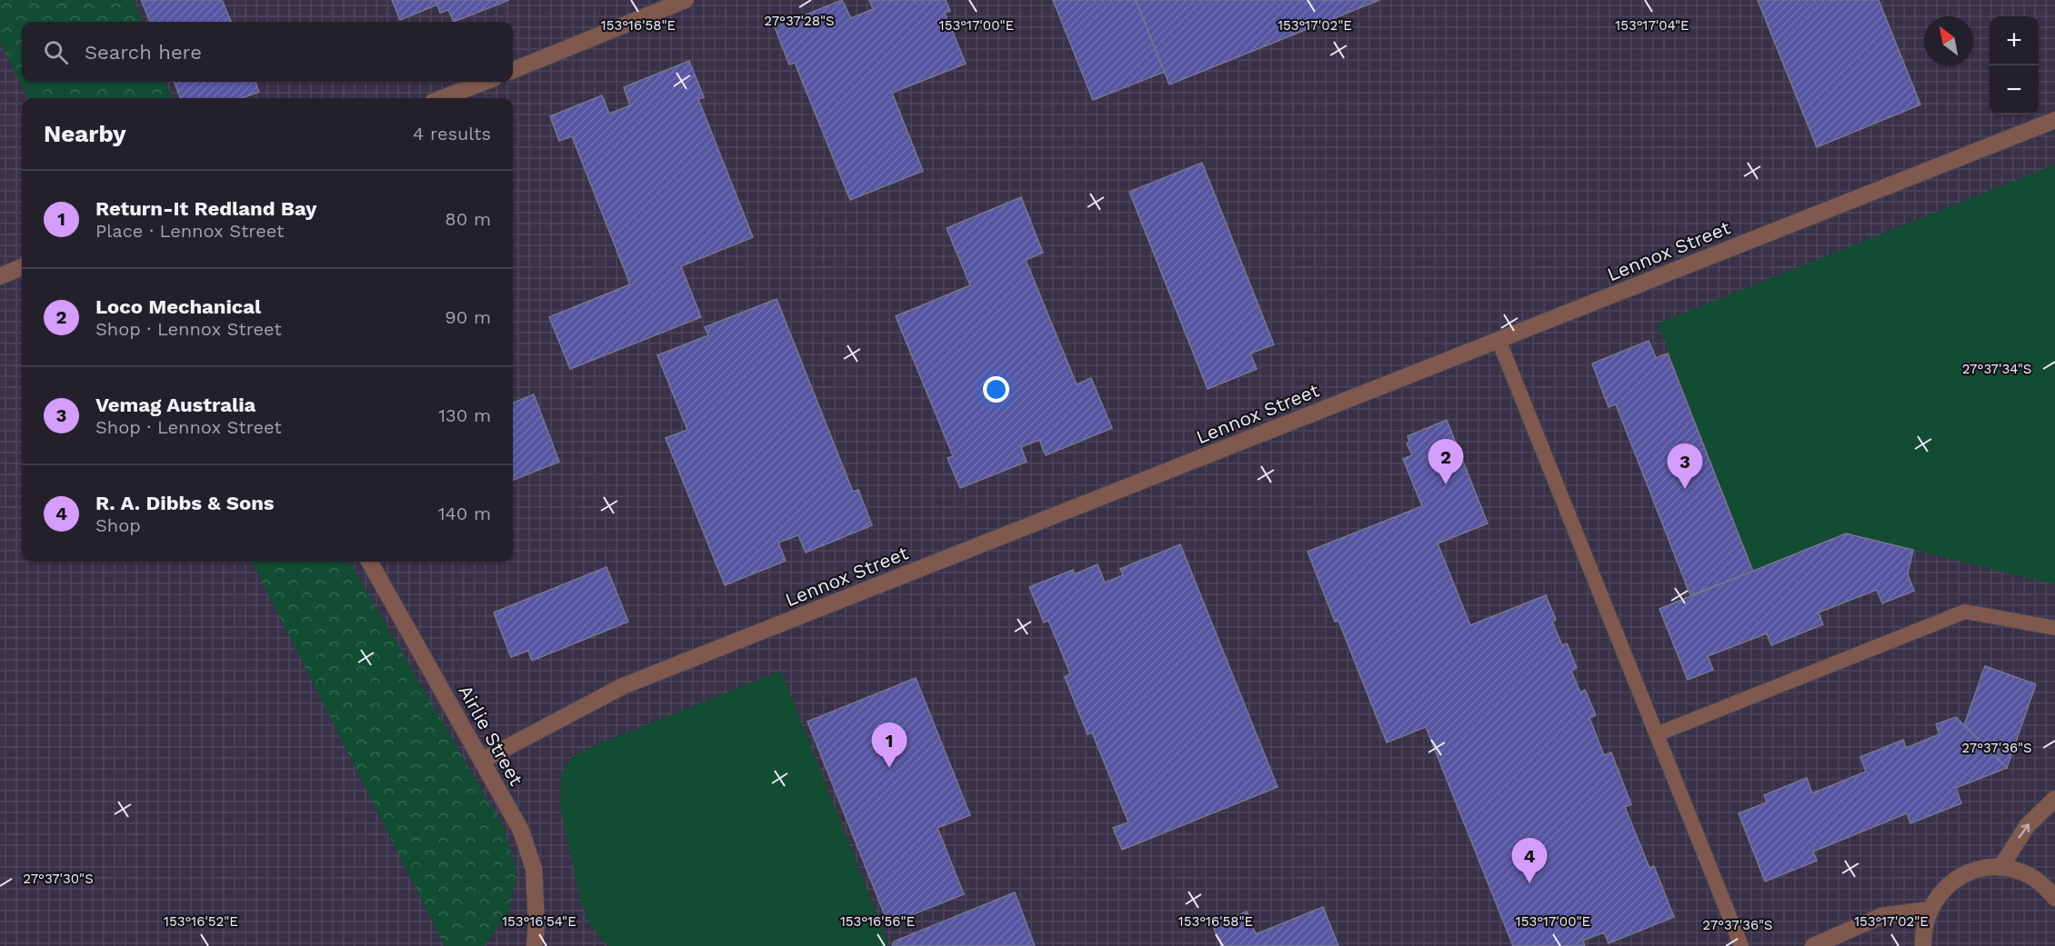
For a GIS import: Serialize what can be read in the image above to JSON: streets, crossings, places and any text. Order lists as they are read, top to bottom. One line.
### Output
{"streets":{"street":["Lennox Street","Airlie Street"]},"crossings":[["Lennox Street","Airlie Street"]],"north":"top left","page":{"map_buttons":["+","−"],"search":"Search here","heading":["Nearby","4 results"],"list":[{"mark":"1","name":"Return-It Redland Bay","note":"Place · Lennox Street","value":"80 m"},{"mark":"2","name":"Loco Mechanical","note":"Shop · Lennox Street","value":"90 m"},{"mark":"3","name":"Vemag Australia","note":"Shop · Lennox Street","value":"130 m"},{"mark":"4","name":"R. A. Dibbs & Sons","note":"Shop","value":"140 m"}],"pins":["2","3","1","4"]},"coordinates":["27°37'28\"S","153°16'58\"E","153°17'00\"E","153°17'02\"E","153°17'04\"E","27°37'34\"S","27°37'36\"S","27°37'30\"S","153°16'52\"E","153°16'54\"E","153°16'56\"E"]}
